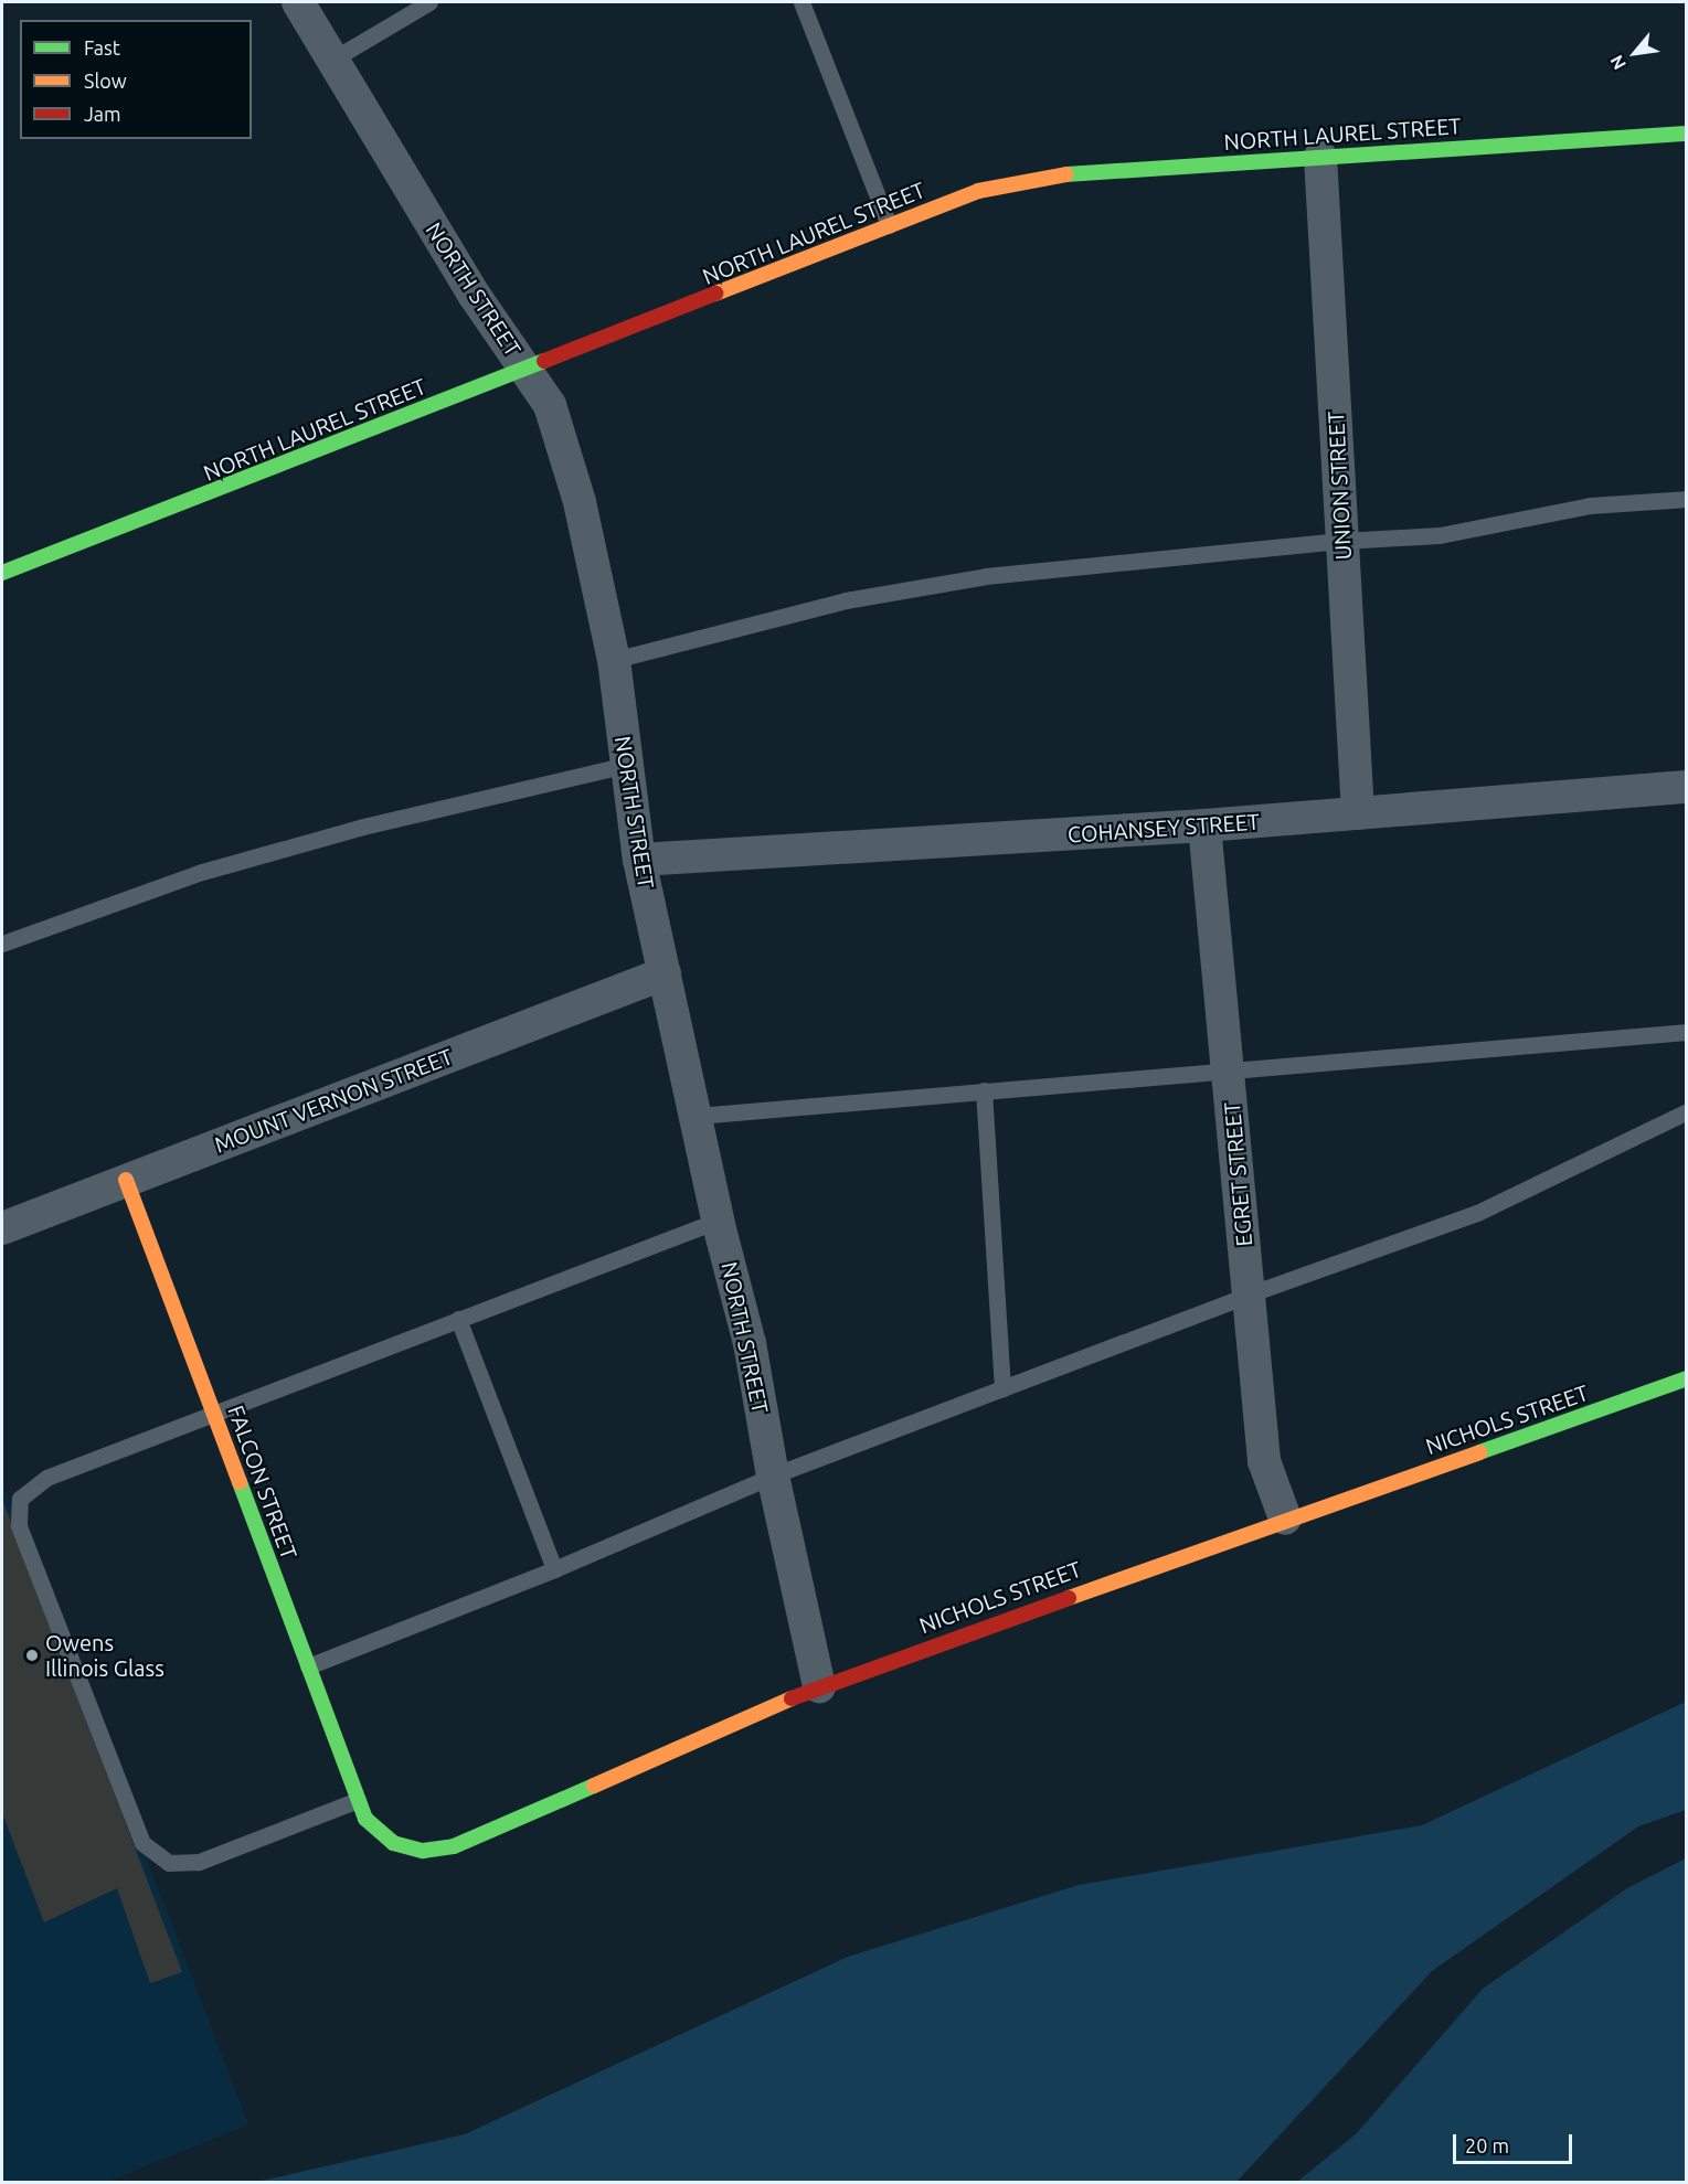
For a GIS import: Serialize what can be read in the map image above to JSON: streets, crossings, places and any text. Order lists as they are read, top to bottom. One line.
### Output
{"streets":{"street":["NORTH LAUREL STREET","NORTH STREET","UNION STREET","COHANSEY STREET","MOUNT VERNON STREET","EGRET STREET","NICHOLS STREET","FALCON STREET"]},"crossings":[["NORTH LAUREL STREET","NORTH STREET"],["NORTH LAUREL STREET","UNION STREET"],["NORTH STREET","COHANSEY STREET"],["NORTH STREET","MOUNT VERNON STREET"],["NORTH STREET","NICHOLS STREET"],["UNION STREET","COHANSEY STREET"],["COHANSEY STREET","EGRET STREET"],["MOUNT VERNON STREET","FALCON STREET"],["EGRET STREET","NICHOLS STREET"],["NICHOLS STREET","FALCON STREET"]],"places":["Owens Illinois Glass"],"legend":["Fast","Slow","Jam"],"scale_bar":"20 m","north":"bottom left"}
